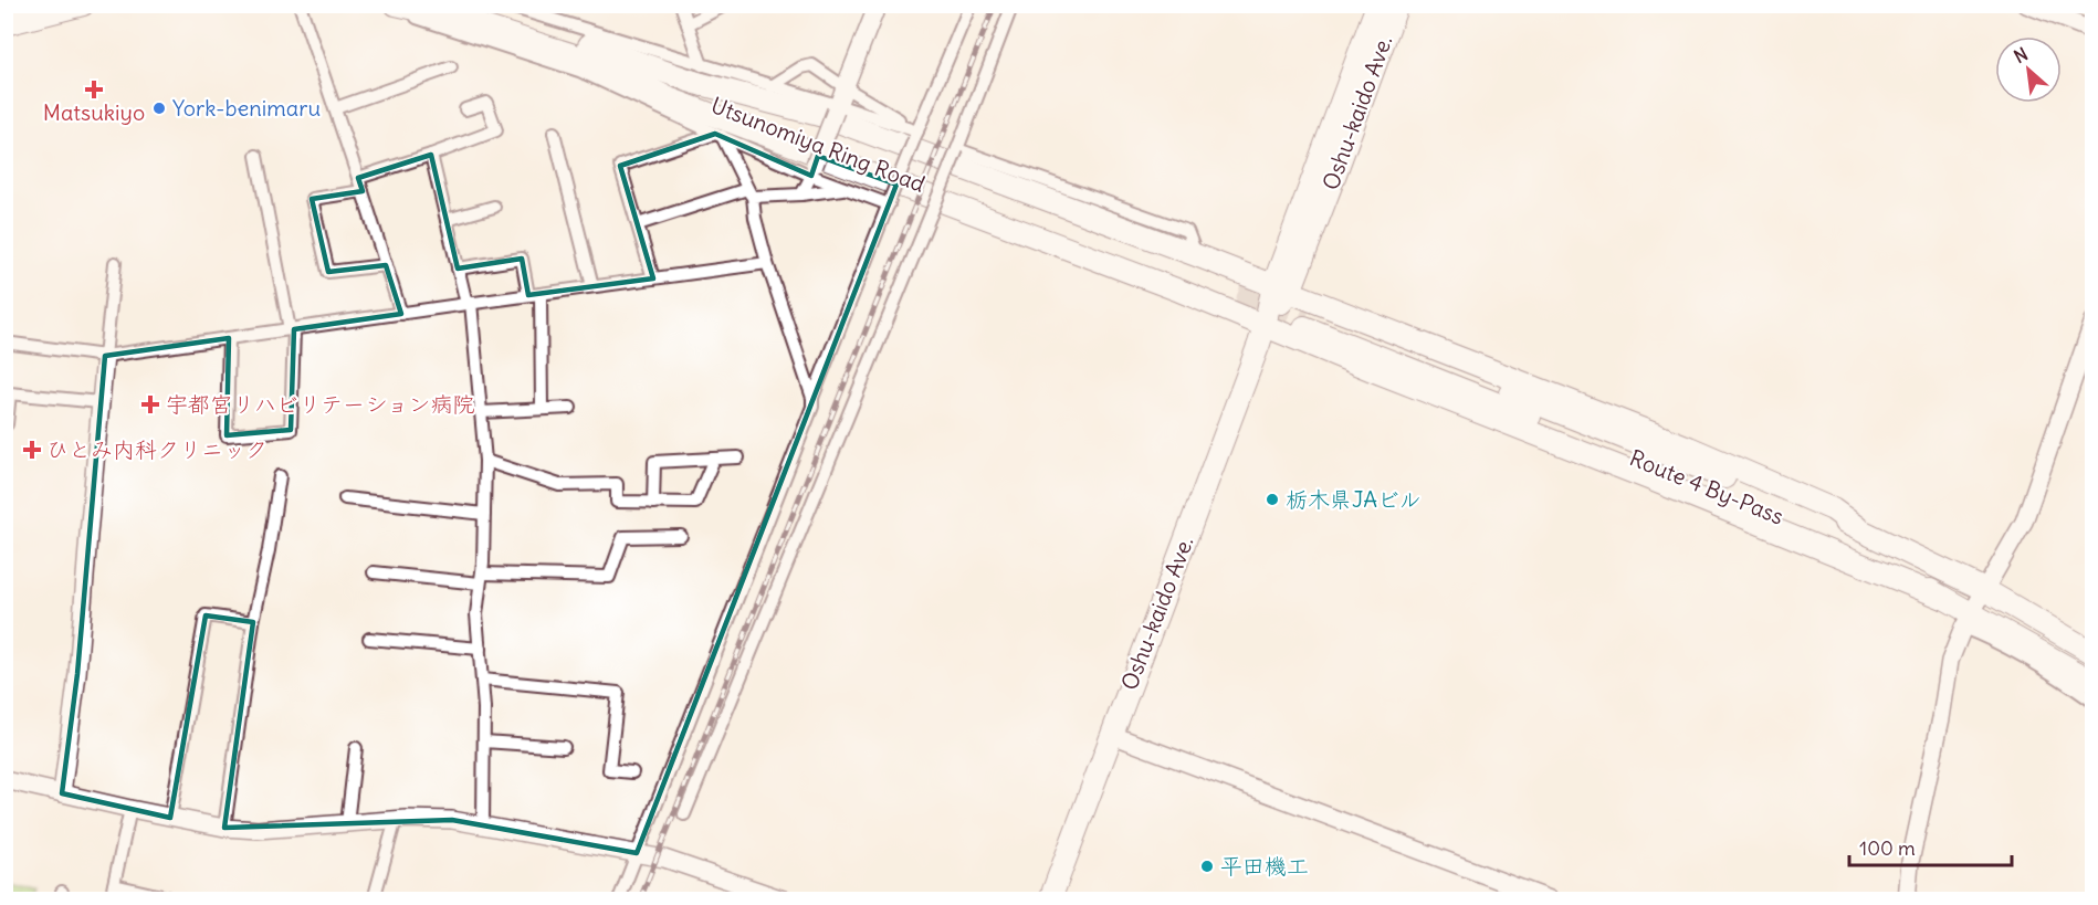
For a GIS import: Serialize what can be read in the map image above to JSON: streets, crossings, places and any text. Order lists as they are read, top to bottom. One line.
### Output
{"streets":{"highway":["Oshu-kaido Ave.","Utsunomiya Ring Road","Route 4 By-Pass"]},"places":{"health":["Matsukiyo","宇都宮リハビリテーション病院","ひとみ内科クリニック"],"other":["York-benimaru","栃木県JAビル","平田機工"]},"scale_bar":"100 m","north":"top left"}
